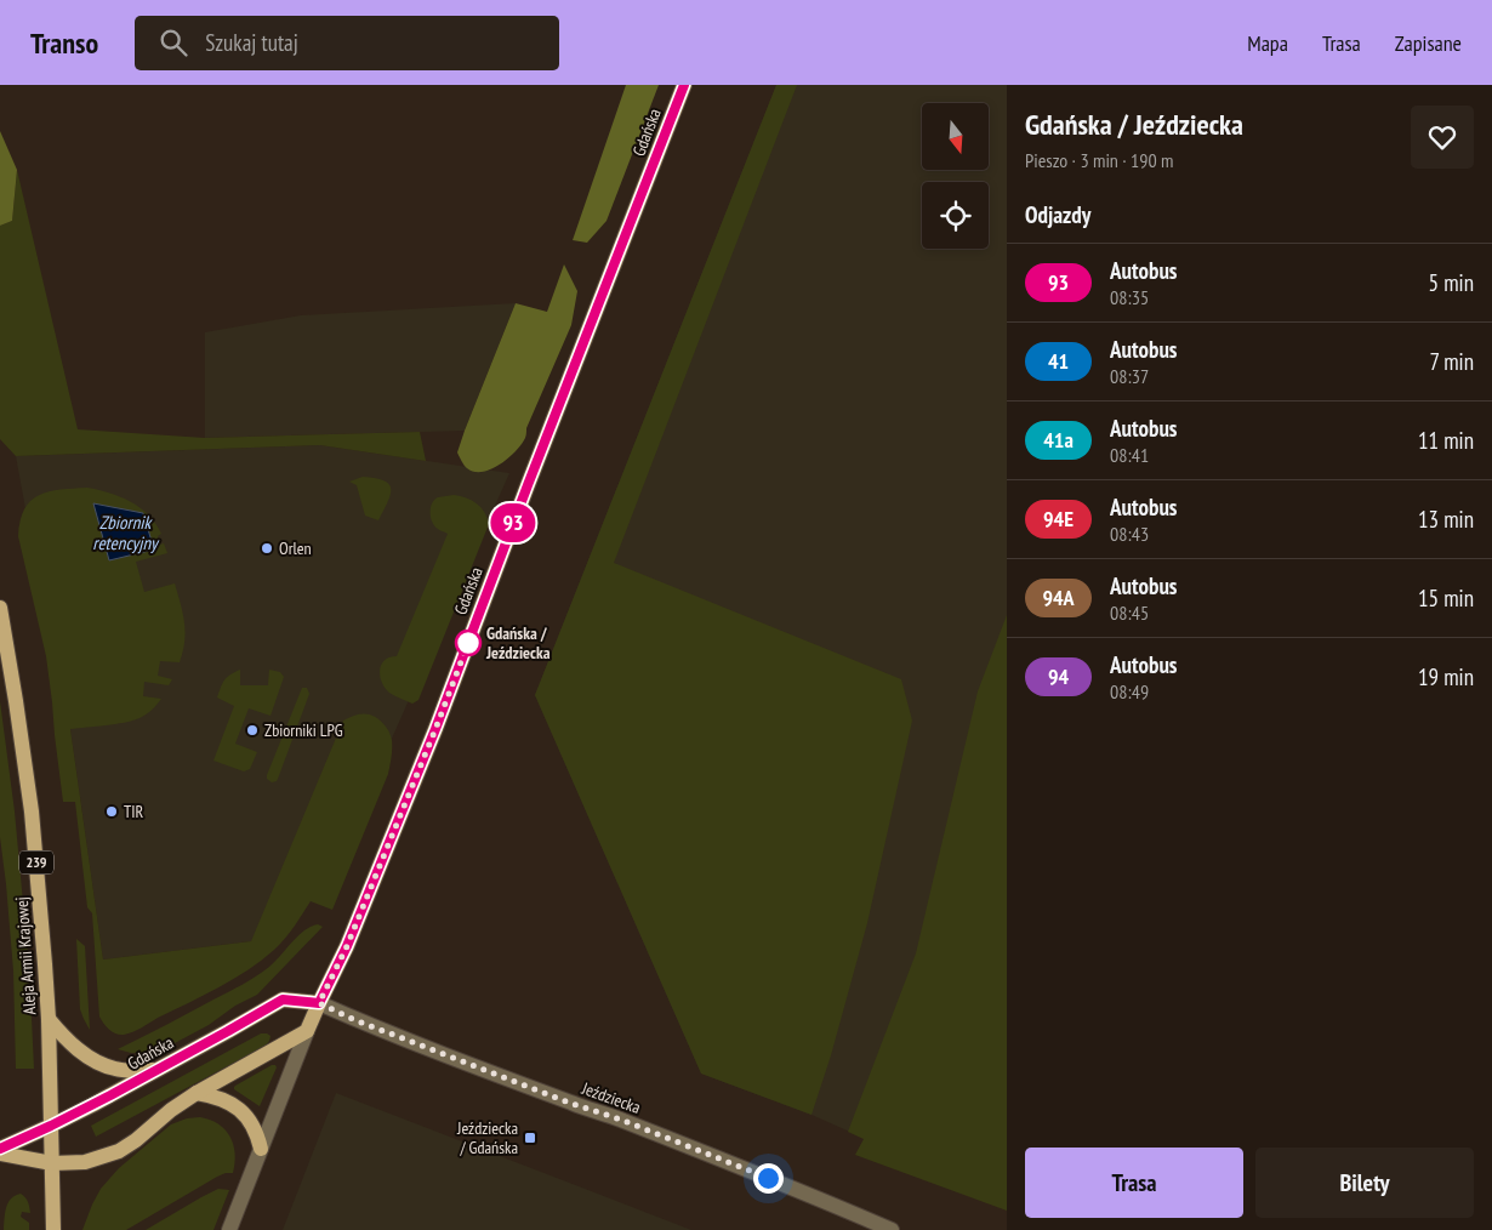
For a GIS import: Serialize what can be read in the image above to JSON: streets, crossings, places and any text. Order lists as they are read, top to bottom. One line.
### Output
{"streets":{"main road":["Gdańska","239","Aleja Armii Krajowej"],"street":["Jeździecka"]},"crossings":[["Gdańska","Aleja Armii Krajowej"],["Gdańska","Jeździecka"]],"water":["Zbiornik retencyjny"],"places":{"other":["Orlen","Gdańska / Jeździecka","Zbiorniki LPG","TIR"],"transit":["Jeździecka / Gdańska"]},"lines":["bus line 93"],"north":"bottom","page":{"header":"Transo","search":"Szukaj tutaj","nav":["Mapa","Trasa","Zapisane"],"on_map":"93","heading":[["Gdańska / Jeździecka","Pieszo · 3 min · 190 m"],"Odjazdy"],"list":[{"mark":"93","name":"Autobus","note":"08:35","value":"5 min"},{"mark":"41","name":"Autobus","note":"08:37","value":"7 min"},{"mark":"41a","name":"Autobus","note":"08:41","value":"11 min"},{"mark":"94E","name":"Autobus","note":"08:43","value":"13 min"},{"mark":"94A","name":"Autobus","note":"08:45","value":"15 min"},{"mark":"94","name":"Autobus","note":"08:49","value":"19 min"}],"buttons":["Trasa","Bilety"]}}
